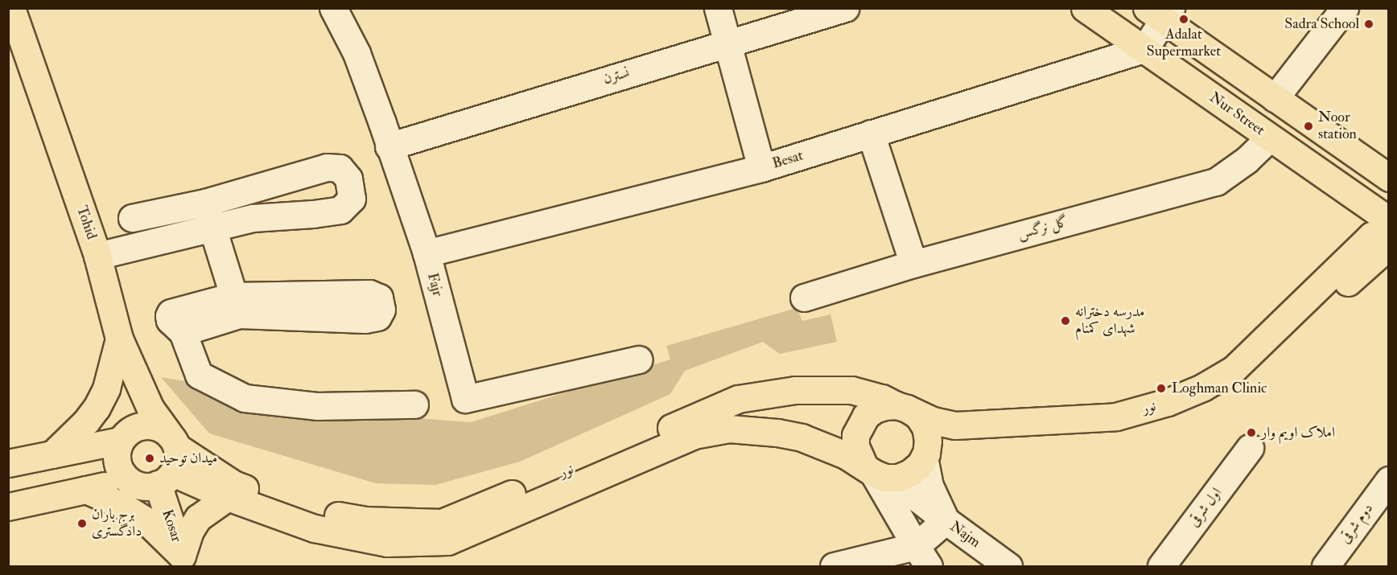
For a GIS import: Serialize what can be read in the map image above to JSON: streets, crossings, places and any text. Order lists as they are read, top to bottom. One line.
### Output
{"streets":{"main road":["Nur Street","Tohid","نور","Kosar"],"street":["نسترن","Besat","گل نرگس","Fajr","اول شرقی","دوم شرقی","Najm"]},"crossings":[["نسترن","Fajr"],["Nur Street","Besat"],["Nur Street","گل نرگس"],["Besat","Fajr"],["Tohid","Kosar"],["نور","Najm"]],"places":["Adalat Supermarket","Sadra School","Noor station","مدرسه دخترانه شهدای کمنام","Loghman Clinic","املاک اویم وار","میدان توحید","برج باران دادگستری"]}
